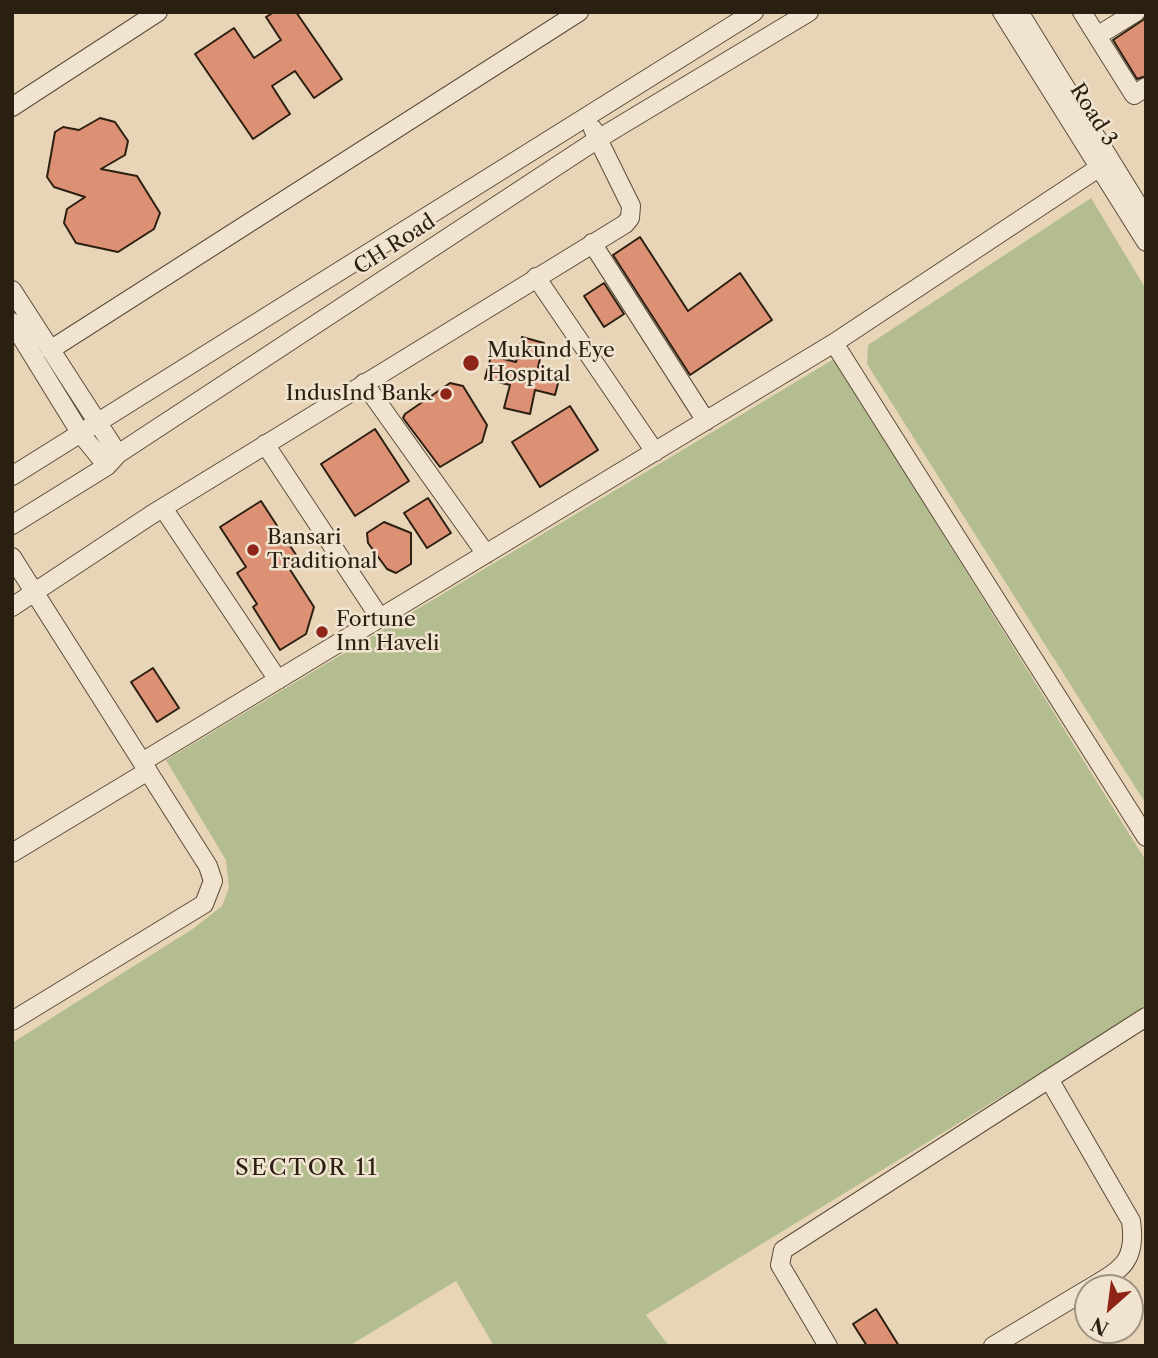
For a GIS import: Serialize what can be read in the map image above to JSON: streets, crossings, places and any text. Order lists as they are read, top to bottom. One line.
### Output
{"streets":{"street":["Road 3","CH Road"]},"districts":["SECTOR 11"],"places":["Mukund Eye Hospital","IndusInd Bank","Bansari Traditional","Fortune Inn Haveli"],"north":"bottom left"}
